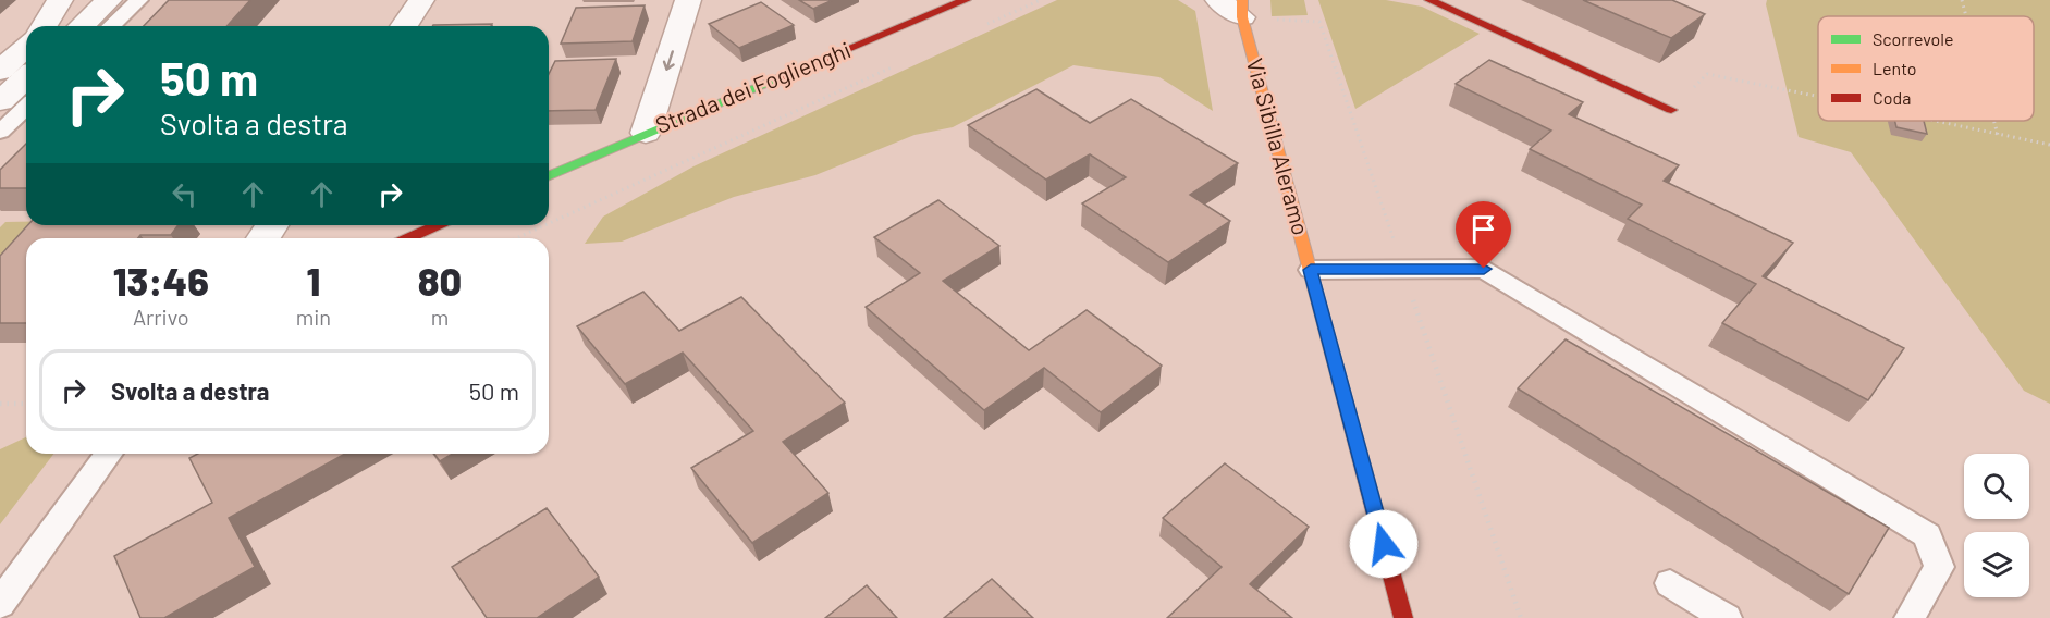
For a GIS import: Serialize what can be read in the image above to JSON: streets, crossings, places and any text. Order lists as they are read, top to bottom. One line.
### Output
{"streets":{"street":["Strada dei Foglienghi","Via Sibilla Aleramo"]},"legend":["Scorrevole","Lento","Coda"],"page":{"turn":["50 m","Svolta a destra"],"eta":["13:46","Arrivo","1","min","80","m"],"list":[{"name":"Svolta a destra","value":"50 m"}]}}
